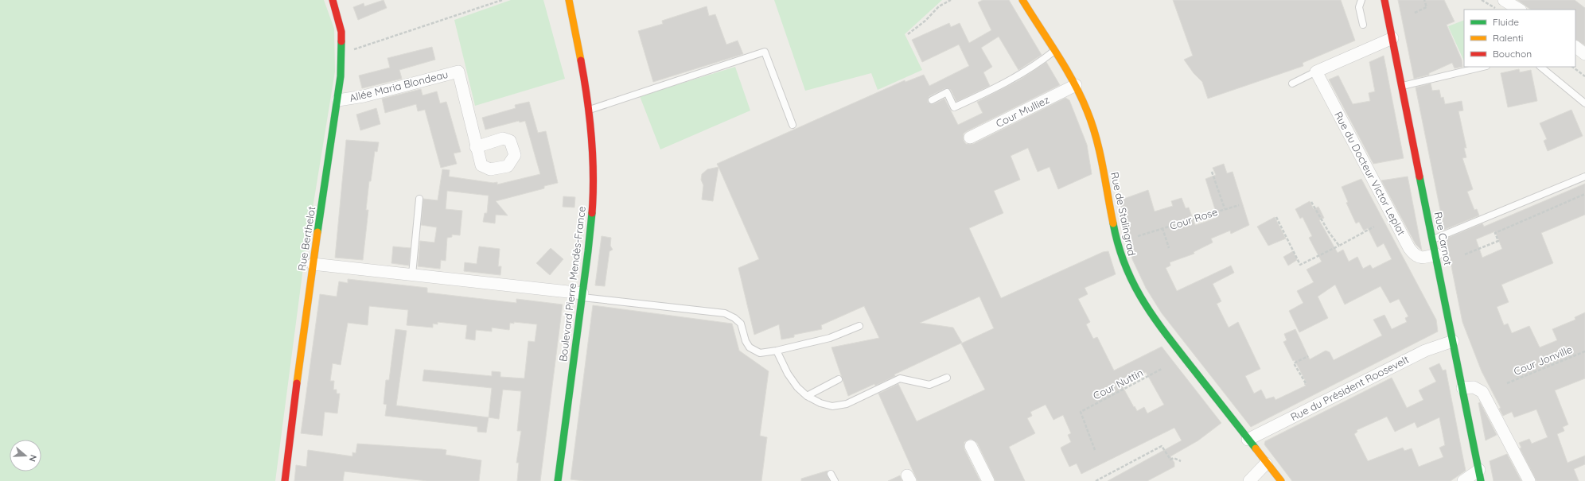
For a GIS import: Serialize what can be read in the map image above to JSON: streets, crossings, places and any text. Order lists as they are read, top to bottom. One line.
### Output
{"streets":{"street":["Allée Maria Blondeau","Cour Mulliez","Rue du Docteur Victor Leplat","Rue de Stalingrad","Rue Berthelot","Rue Carnot","Boulevard Pierre Mendès-France","Rue du Président Roosevelt"],"path":["Cour Rose","Cour Jonville","Cour Nuttin"]},"crossings":[["Allée Maria Blondeau","Rue Berthelot"],["Cour Mulliez","Rue de Stalingrad"],["Rue du Docteur Victor Leplat","Rue Carnot"],["Rue de Stalingrad","Cour Rose"],["Rue de Stalingrad","Rue du Président Roosevelt"],["Rue Carnot","Rue du Président Roosevelt"]],"legend":["Fluide","Ralenti","Bouchon"],"north":"right"}
